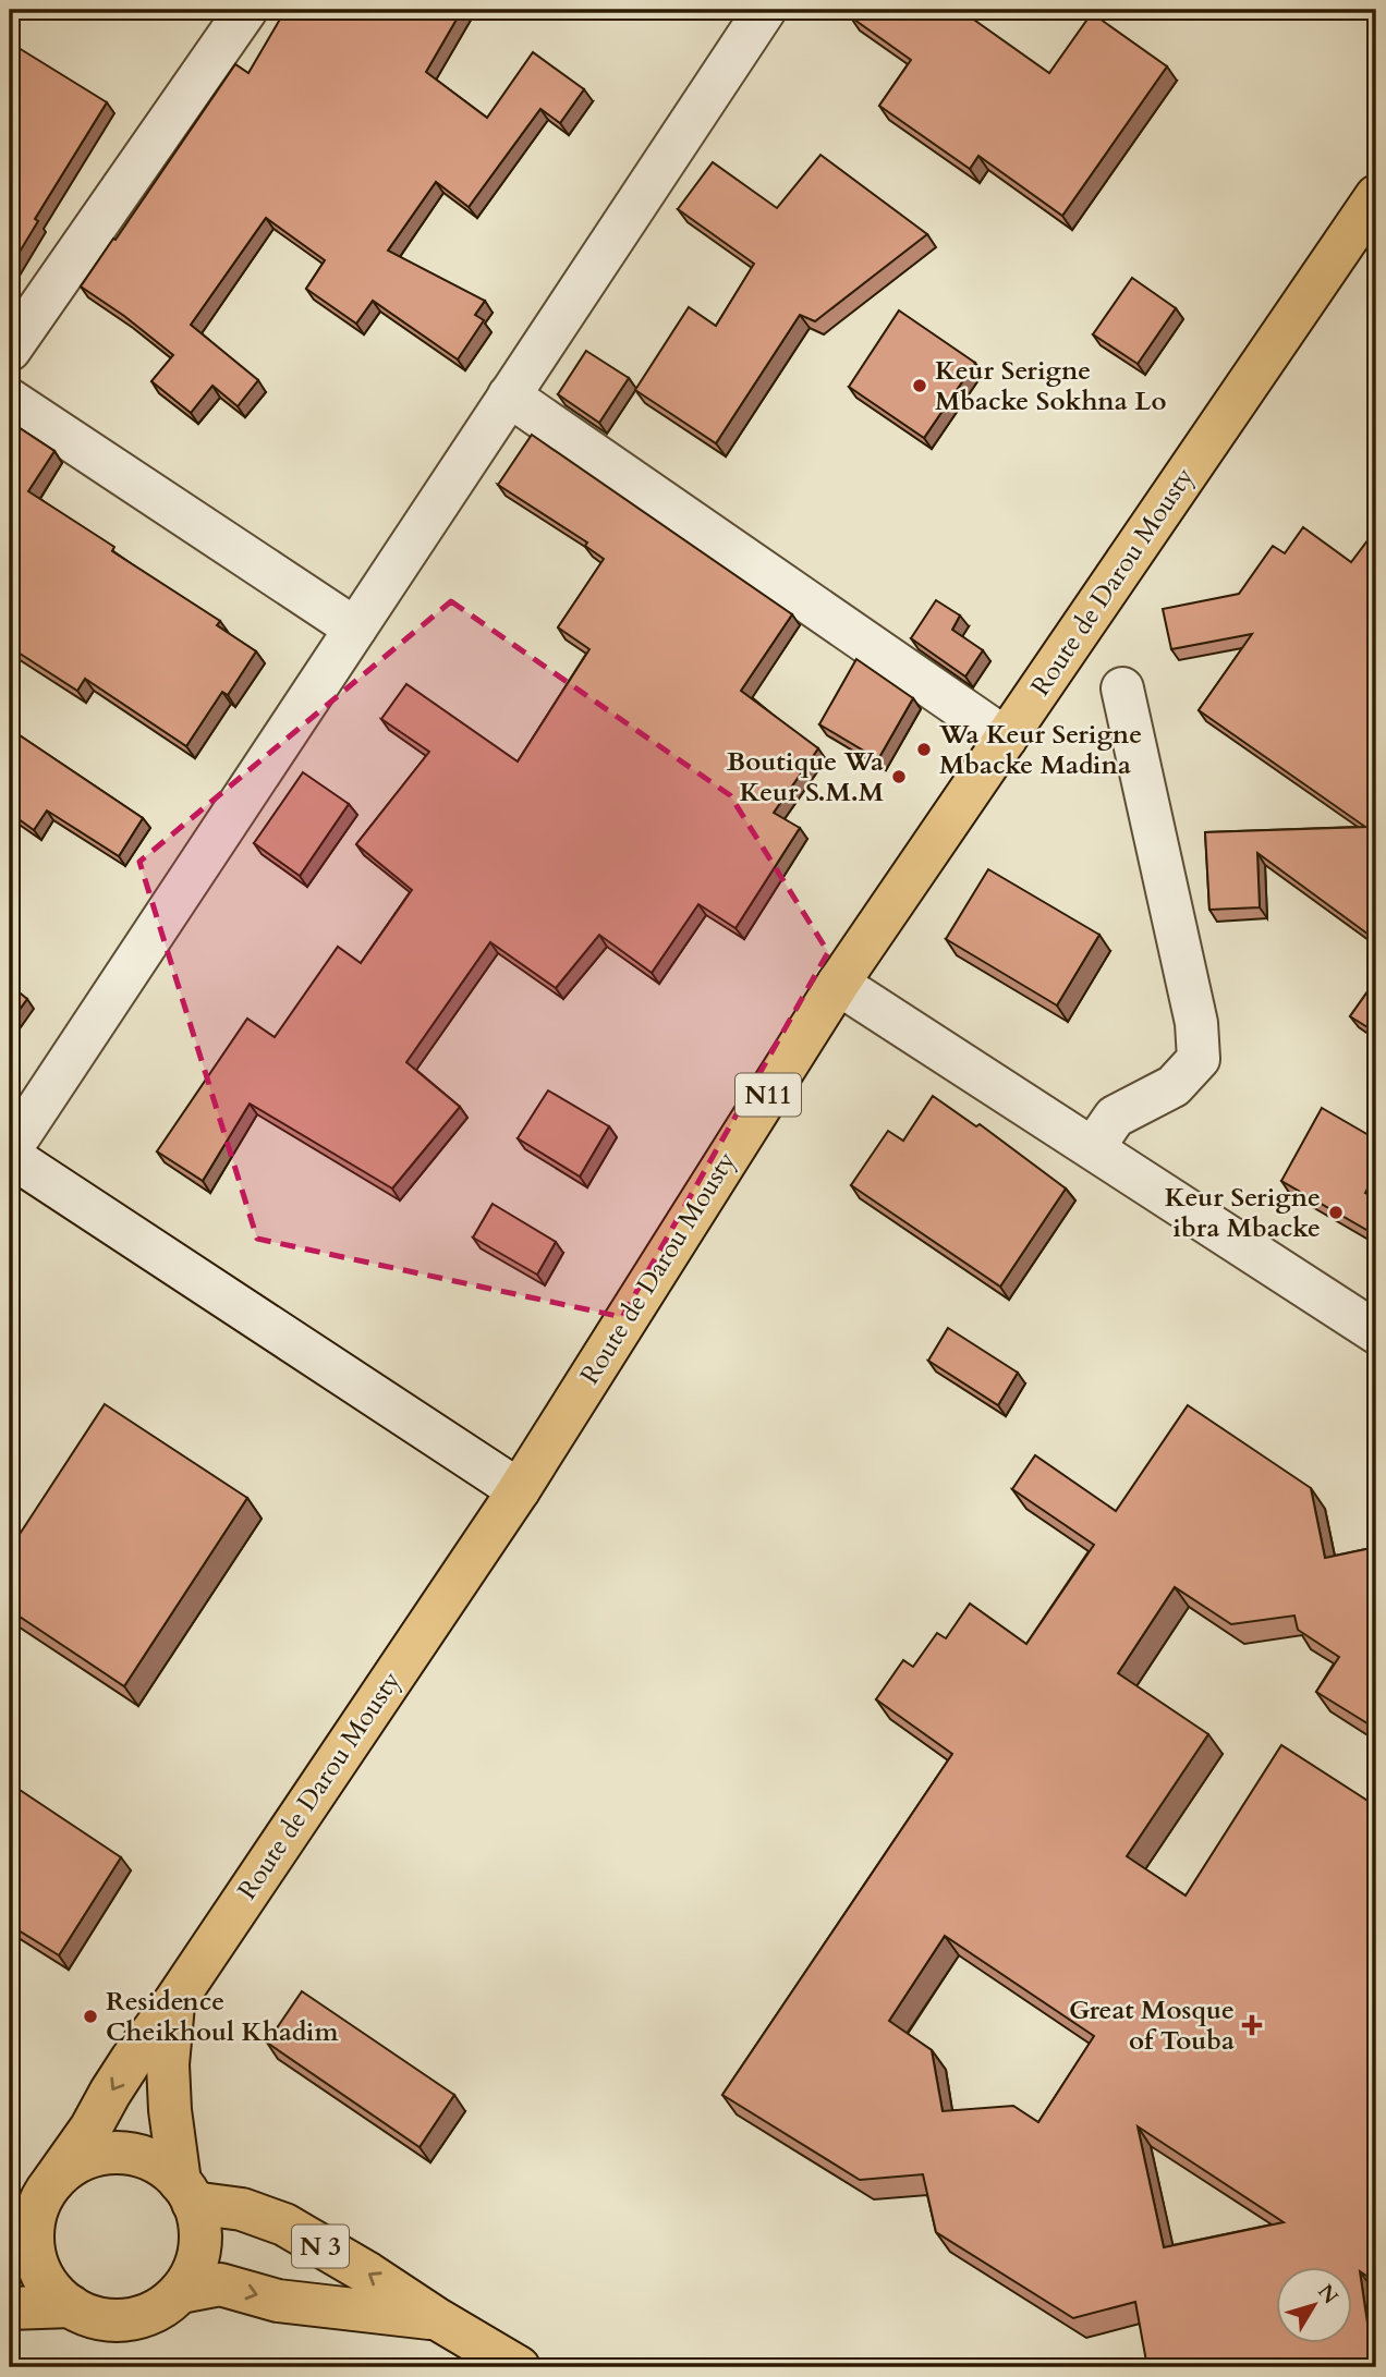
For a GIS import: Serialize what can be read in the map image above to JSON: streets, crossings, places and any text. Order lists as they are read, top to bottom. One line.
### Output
{"streets":{"main road":["Route de Darou Mousty","N11","N 3"]},"crossings":[["Route de Darou Mousty","N 3"]],"places":{"other":["Keur Serigne Mbacke Sokhna Lo","Wa Keur Serigne Mbacke Madina","Boutique Wa Keur S.M.M","Keur Serigne ibra Mbacke","Residence Cheikhoul Khadim"],"health":["Great Mosque of Touba"]},"north":"top right"}
